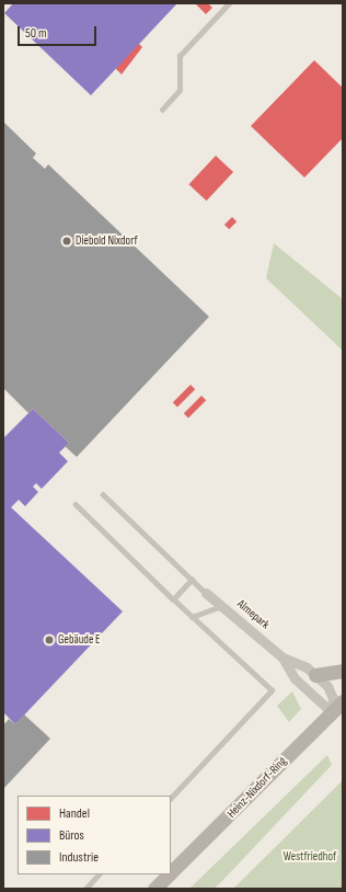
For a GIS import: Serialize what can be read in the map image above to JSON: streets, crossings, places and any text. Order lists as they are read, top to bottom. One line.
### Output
{"streets":{"main road":["Heinz-Nixdorf-Ring"],"street":["Almepark"]},"crossings":[["Almepark","Heinz-Nixdorf-Ring"]],"parks":["Westfriedhof"],"places":["Diebold Nixdorf","Gebäude E"],"legend":["Handel","Büros","Industrie"],"scale_bar":"50 m"}
